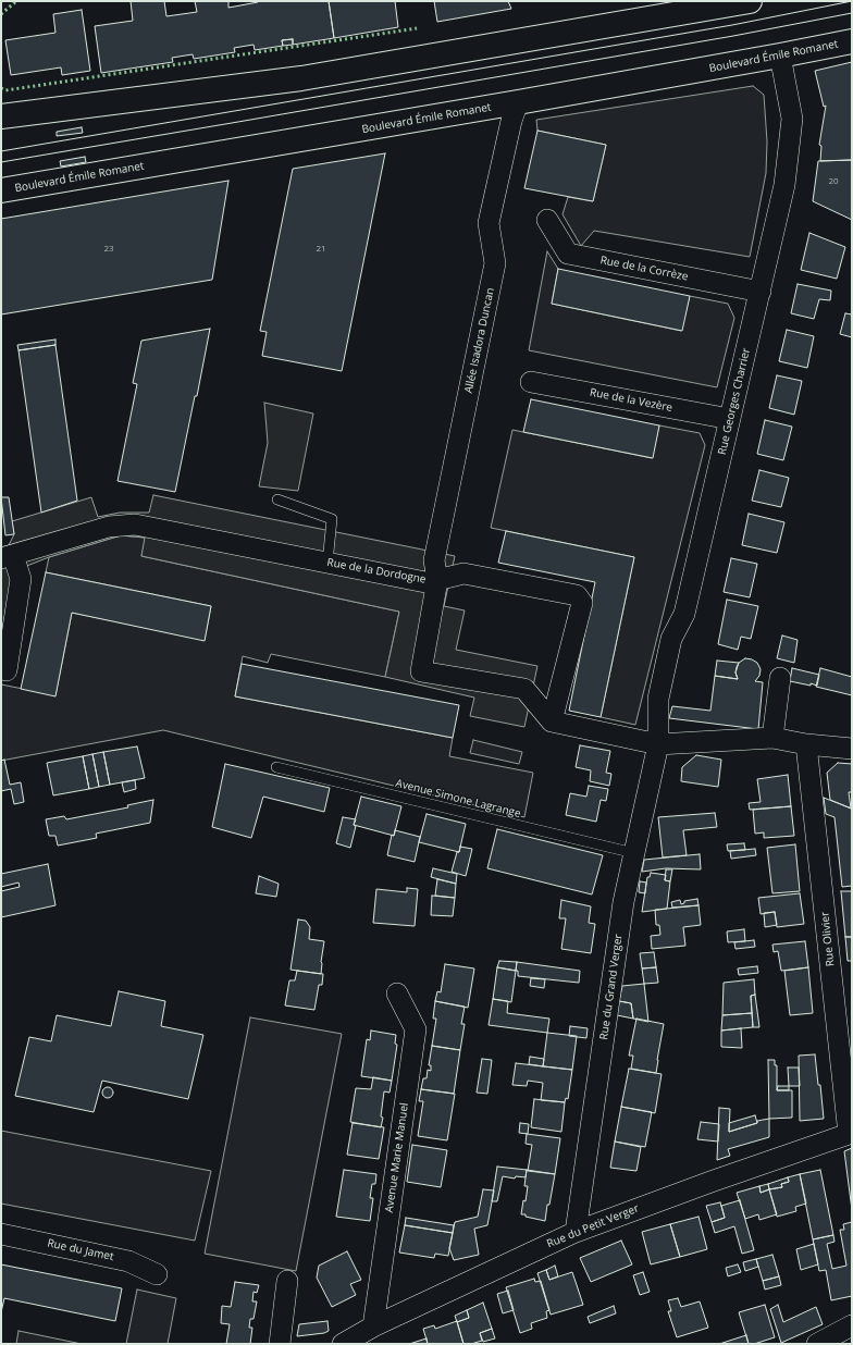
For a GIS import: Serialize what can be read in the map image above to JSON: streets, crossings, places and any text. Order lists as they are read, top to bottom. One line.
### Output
{"streets":{"main road":["Boulevard Émile Romanet"],"street":["Rue de la Corrèze","Allée Isadora Duncan","Rue de la Vezère","Rue Georges Charrier","Rue de la Dordogne","Rue Olivier","Rue du Grand Verger","Avenue Marie Manuel","Rue du Petit Verger","Rue du Jamet"],"lane":["Avenue Simone Lagrange"]},"crossings":[["Boulevard Émile Romanet","Allée Isadora Duncan"],["Boulevard Émile Romanet","Rue Georges Charrier"],["Rue de la Corrèze","Rue Georges Charrier"],["Allée Isadora Duncan","Rue de la Dordogne"],["Rue de la Vezère","Rue Georges Charrier"],["Rue Georges Charrier","Rue du Grand Verger"],["Avenue Simone Lagrange","Rue du Grand Verger"],["Rue Olivier","Rue du Petit Verger"],["Rue du Grand Verger","Rue du Petit Verger"],["Avenue Marie Manuel","Rue du Petit Verger"]],"house_numbers":["20","23","21"]}
